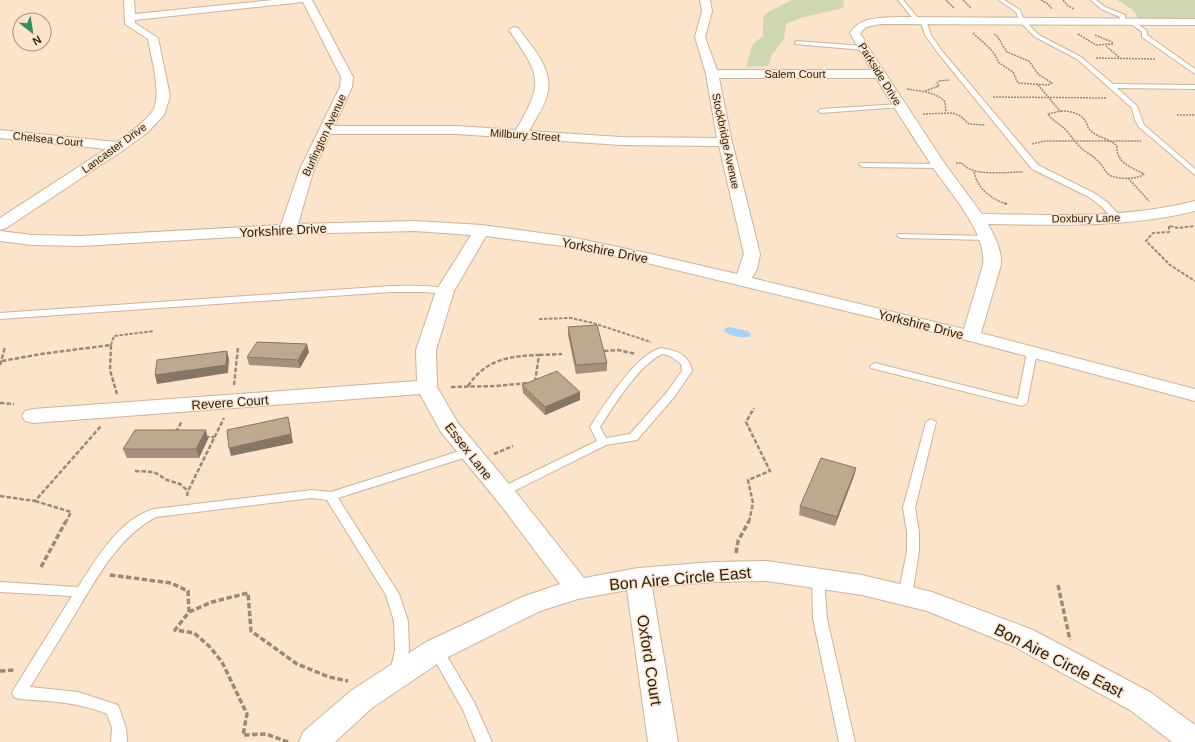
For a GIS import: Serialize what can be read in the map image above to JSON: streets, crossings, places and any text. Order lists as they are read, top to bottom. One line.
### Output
{"streets":{"street":["Salem Court","Parkside Drive","Burlington Avenue","Millbury Street","Chelsea Court","Stockbridge Avenue","Lancaster Drive","Doxbury Lane","Yorkshire Drive","Revere Court","Essex Lane","Bon Aire Circle East","Oxford Court"]},"crossings":[["Salem Court","Parkside Drive"],["Salem Court","Stockbridge Avenue"],["Parkside Drive","Doxbury Lane"],["Parkside Drive","Yorkshire Drive"],["Burlington Avenue","Millbury Street"],["Burlington Avenue","Yorkshire Drive"],["Millbury Street","Stockbridge Avenue"],["Chelsea Court","Lancaster Drive"],["Stockbridge Avenue","Yorkshire Drive"],["Yorkshire Drive","Essex Lane"],["Revere Court","Essex Lane"],["Essex Lane","Bon Aire Circle East"],["Bon Aire Circle East","Oxford Court"]],"north":"bottom right"}
